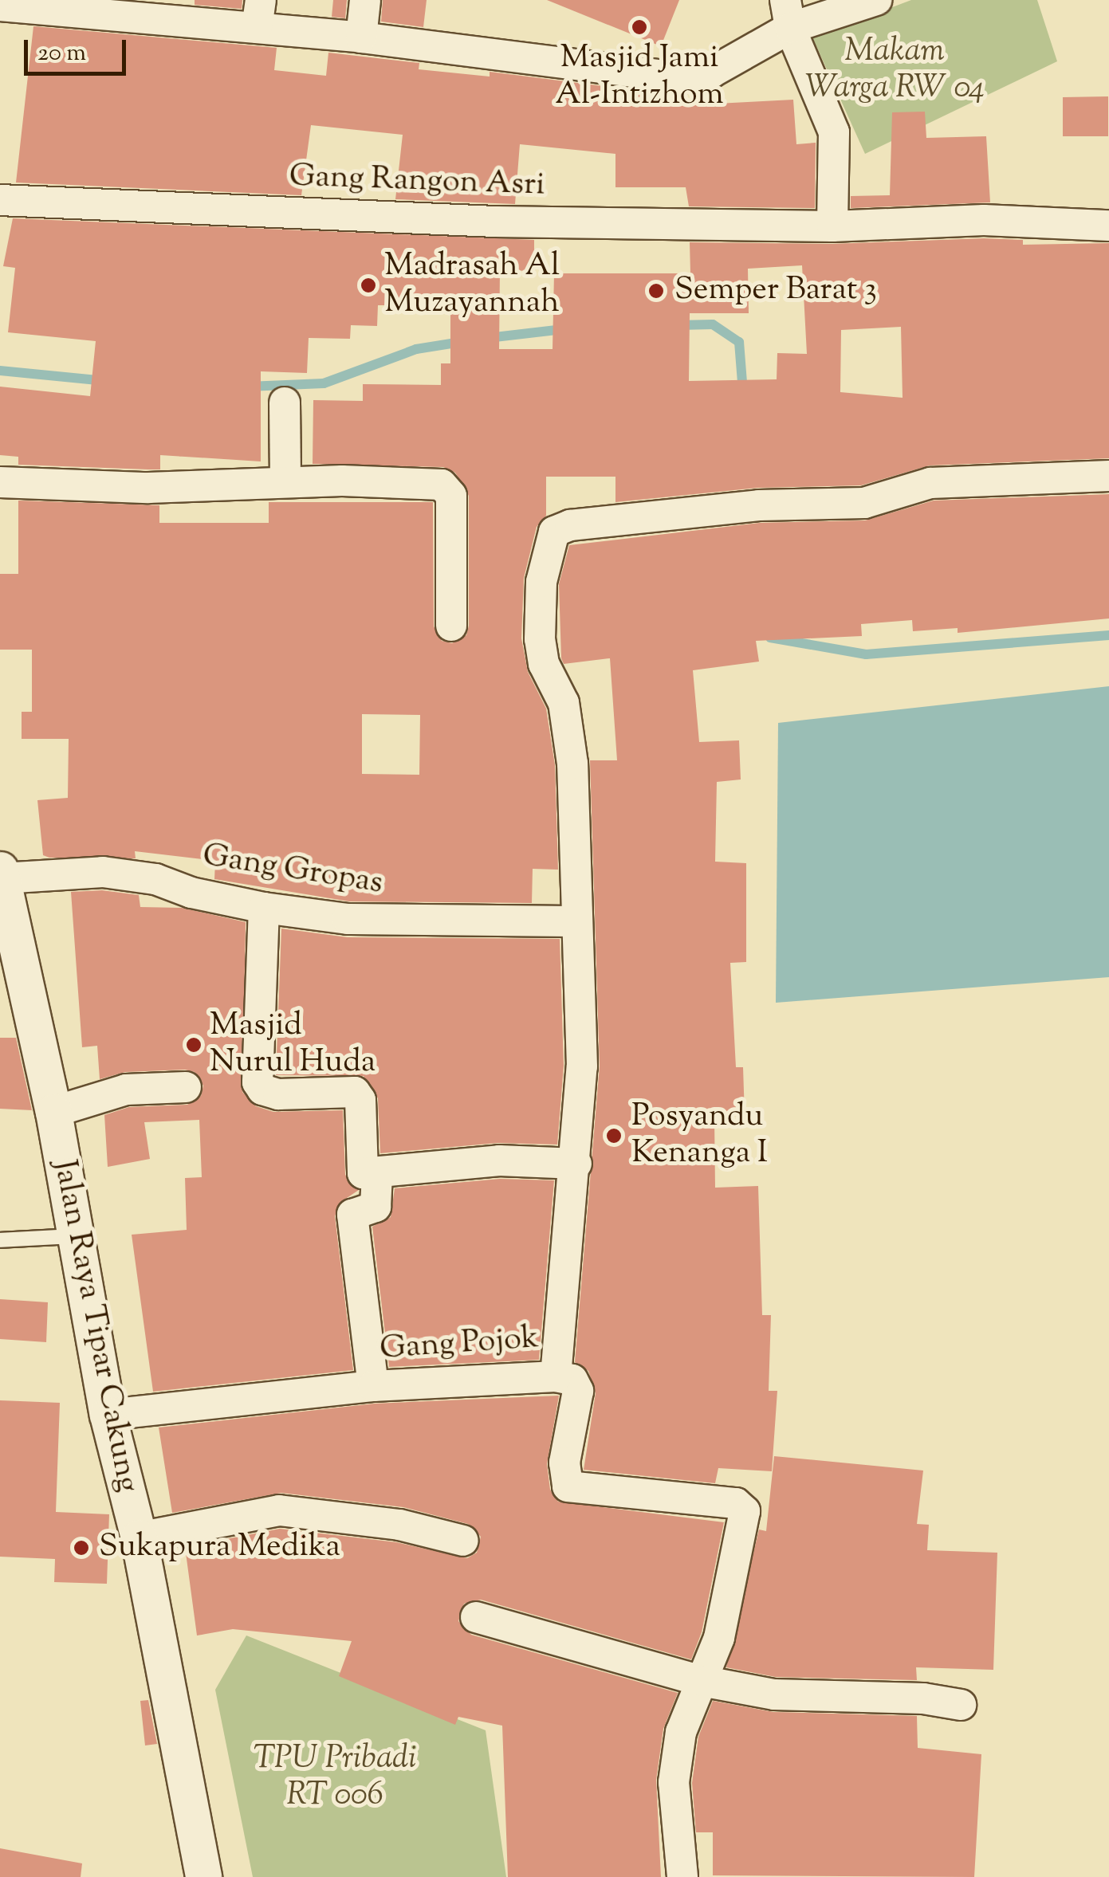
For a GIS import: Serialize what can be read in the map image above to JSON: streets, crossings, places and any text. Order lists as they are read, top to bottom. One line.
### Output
{"streets":{"street":["Gang Rangon Asri","Gang Gropas","Jalan Raya Tipar Cakung","Gang Pojok"]},"crossings":[["Gang Gropas","Jalan Raya Tipar Cakung"],["Gang Gropas","Gang Pojok"],["Jalan Raya Tipar Cakung","Gang Pojok"]],"parks":["Makam Warga RW 04","TPU Pribadi RT 006"],"places":["Masjid Jami Al-Intizhom","Madrasah Al Muzayannah","Semper Barat 3","Masjid Nurul Huda","Posyandu Kenanga I","Sukapura Medika"],"scale_bar":"20 m"}
